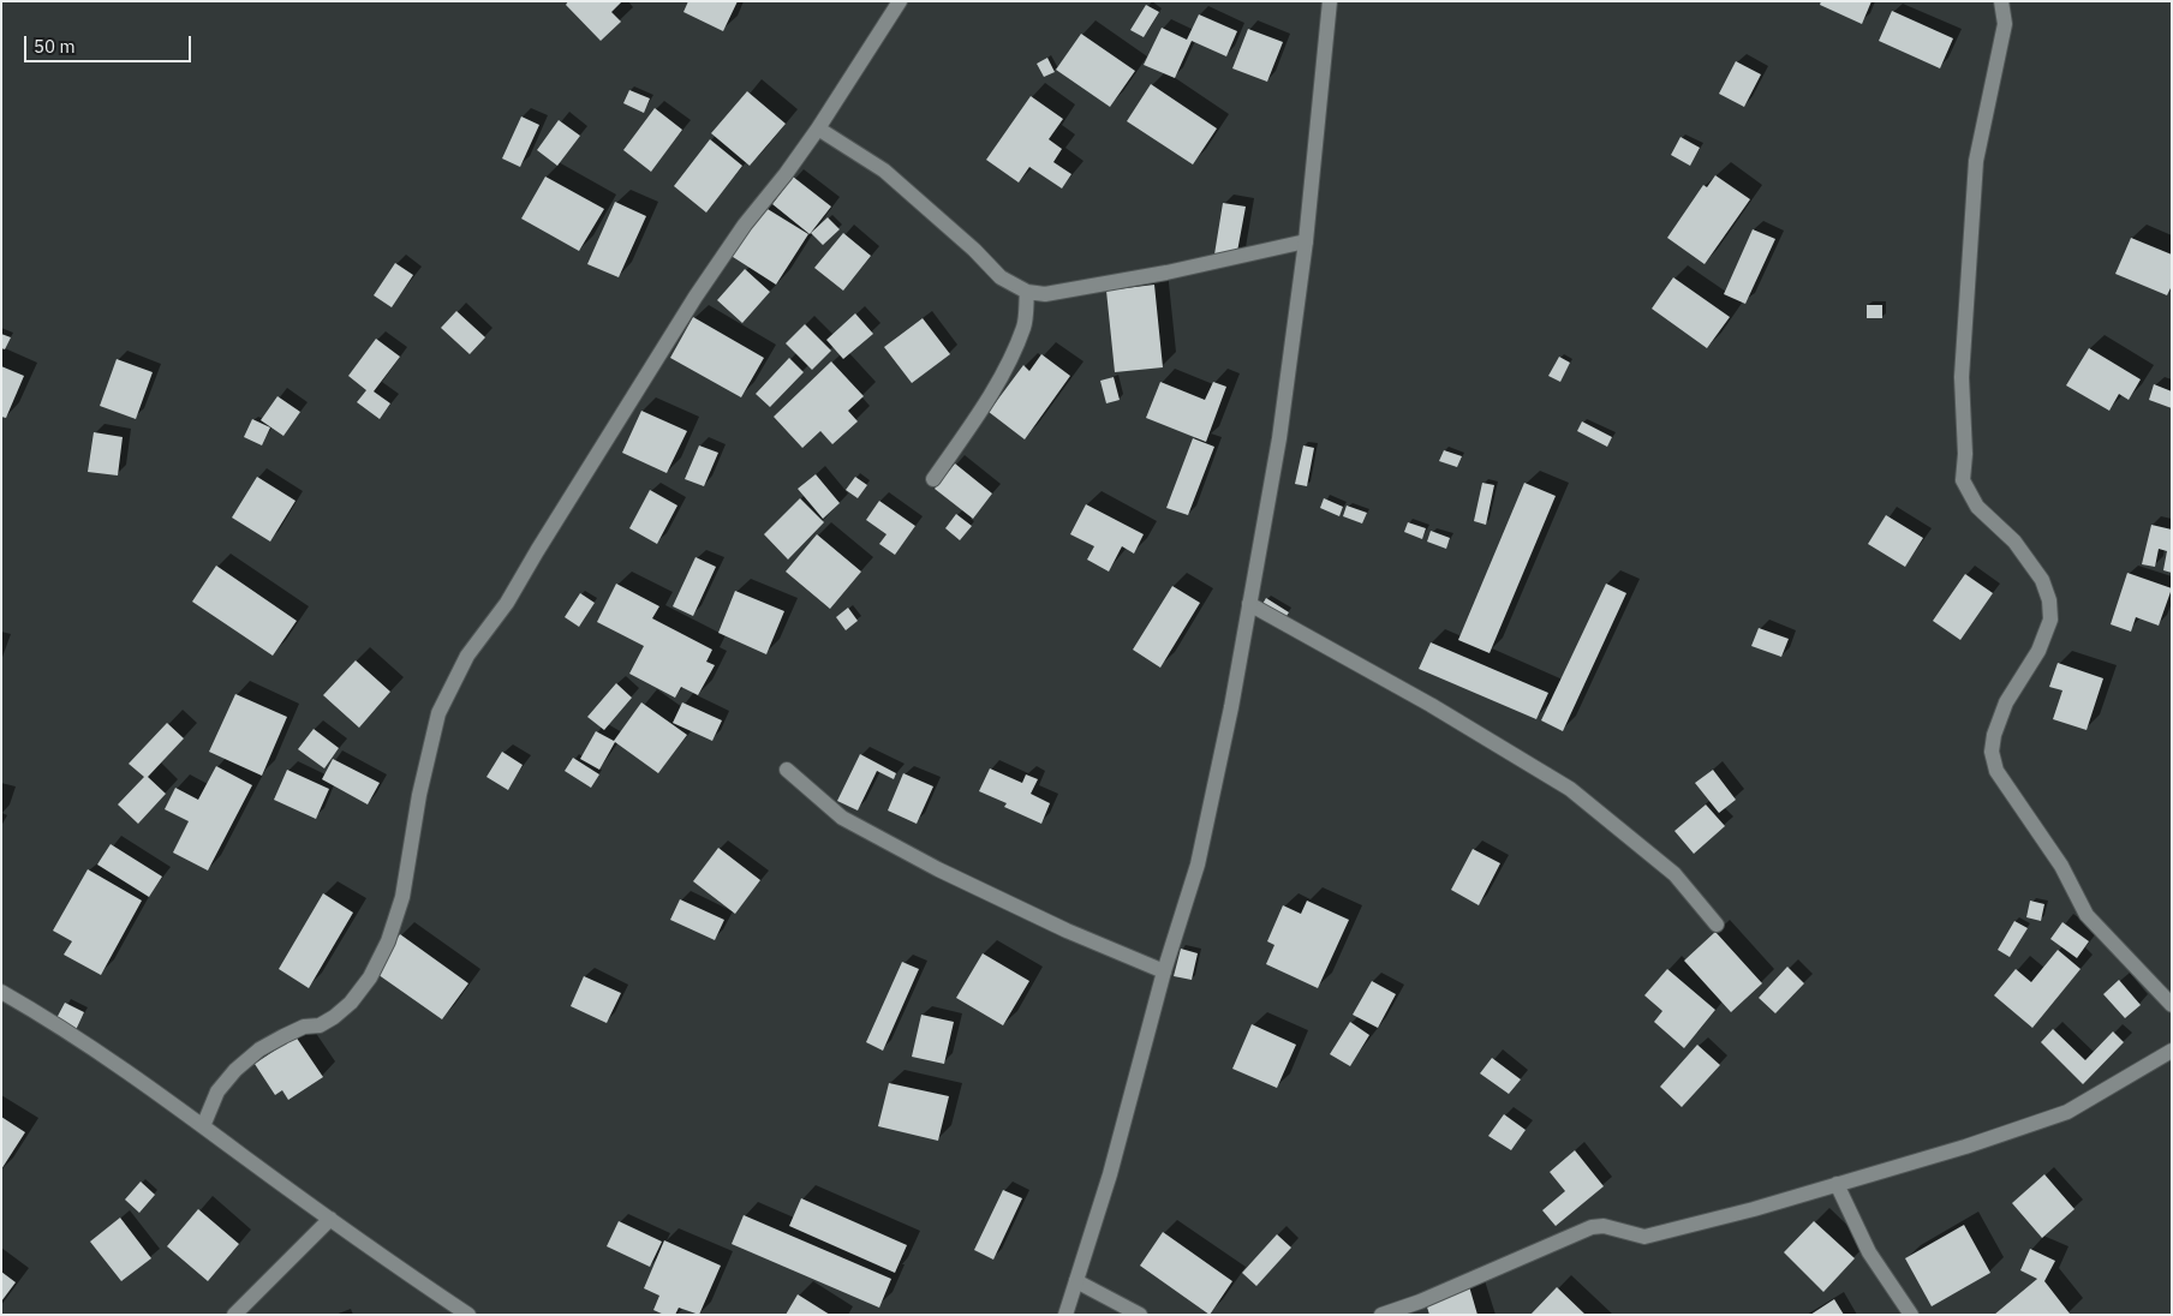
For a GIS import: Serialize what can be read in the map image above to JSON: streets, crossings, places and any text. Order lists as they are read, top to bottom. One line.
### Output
{"scale_bar":"50 m"}
